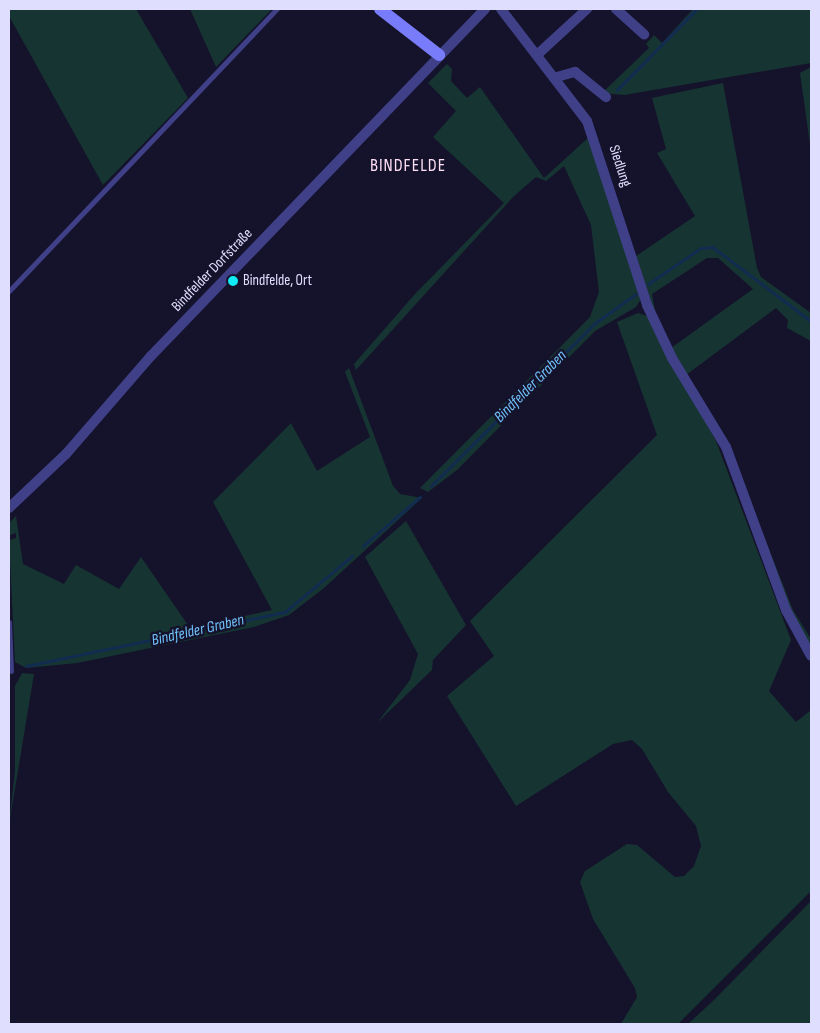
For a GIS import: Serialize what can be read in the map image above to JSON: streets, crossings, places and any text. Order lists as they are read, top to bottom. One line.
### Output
{"streets":{"street":["Siedlung","Bindfelder Dorfstraße"]},"districts":["BINDFELDE"],"water":["Bindfelder Graben"],"places":["Bindfelde, Ort"]}
